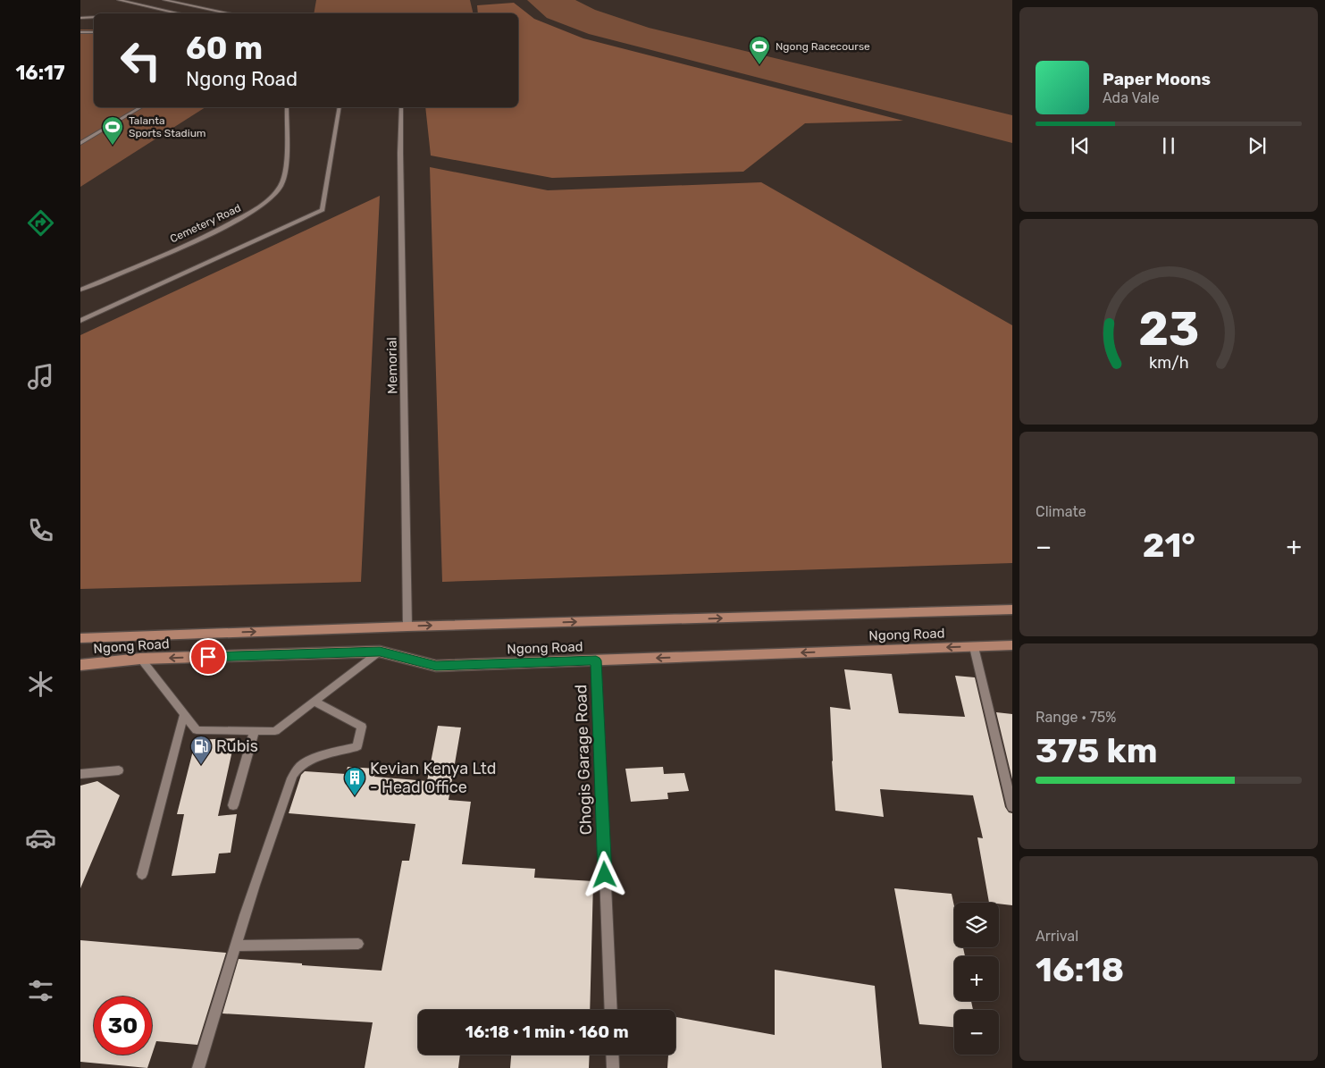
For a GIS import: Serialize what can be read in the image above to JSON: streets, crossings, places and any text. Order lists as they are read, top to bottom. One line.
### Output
{"streets":{"main road":["Ngong Road"],"street":["Cemetery Road","Memorial","Chogis Garage Road"]},"crossings":[["Memorial","Ngong Road"],["Ngong Road","Chogis Garage Road"]],"places":{"sports":["Ngong Racecourse","Talanta Sports Stadium"],"fuel station":["Rubis"],"building":["Kevian Kenya Ltd - Head Office"]},"page":{"tabs":"16:17","turn":["60 m","Ngong Road"],"song":["Paper Moons","Ada Vale"],"tile":["Climate",["Range · 75%","375 km"],["Arrival","16:18"]],"heat":["−","21°","+"],"map_buttons":["+","−"],"limit":"30","trip":"16:18 · 1 min · 160 m","gauge":["23","km/h"]}}
